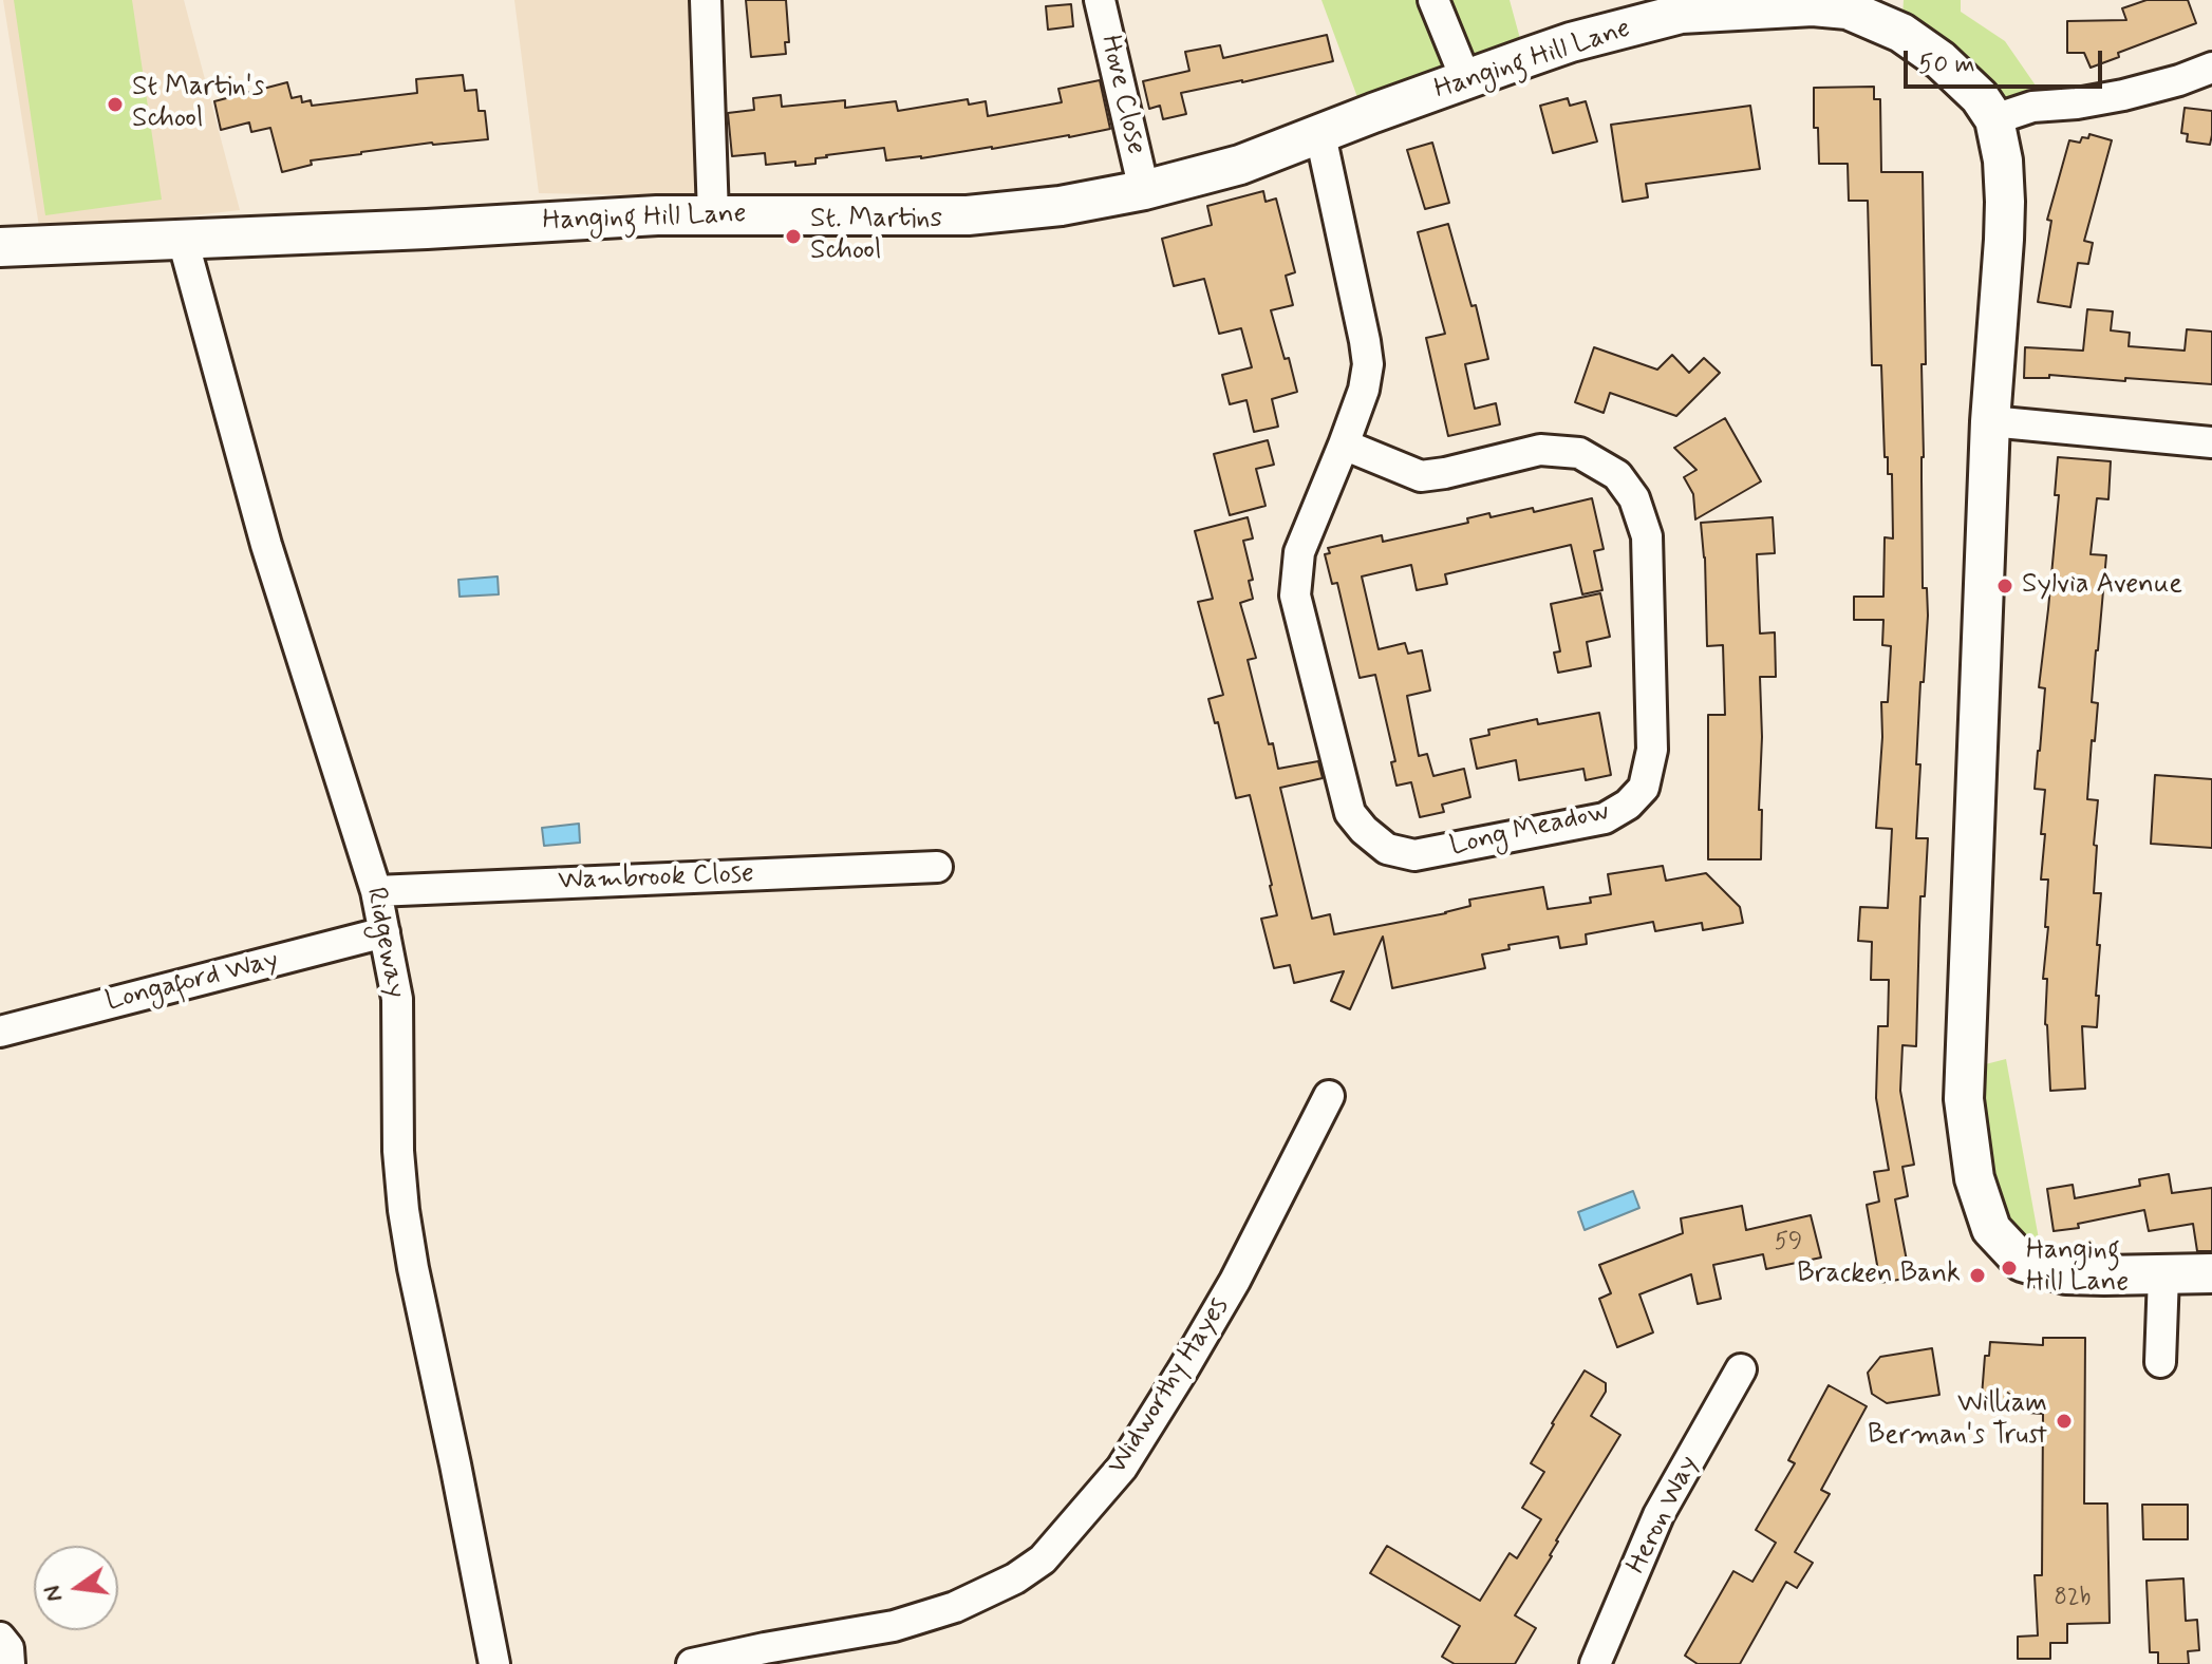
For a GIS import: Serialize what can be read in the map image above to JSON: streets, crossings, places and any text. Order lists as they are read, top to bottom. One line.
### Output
{"streets":{"street":["Hanging Hill Lane","Hove Close","Long Meadow","Wambrook Close","Ridgeway","Longaford Way","Widworthy Hayes","Heron Way"]},"crossings":[["Hanging Hill Lane","Hove Close"],["Hanging Hill Lane","Long Meadow"],["Hanging Hill Lane","Ridgeway"],["Wambrook Close","Ridgeway"],["Ridgeway","Longaford Way"]],"places":["St Martin's School","St. Martins School","Sylvia Avenue","Hanging Hill Lane","Bracken Bank","William Berman's Trust"],"house_numbers":["59","82b"],"scale_bar":"50 m","north":"left"}
